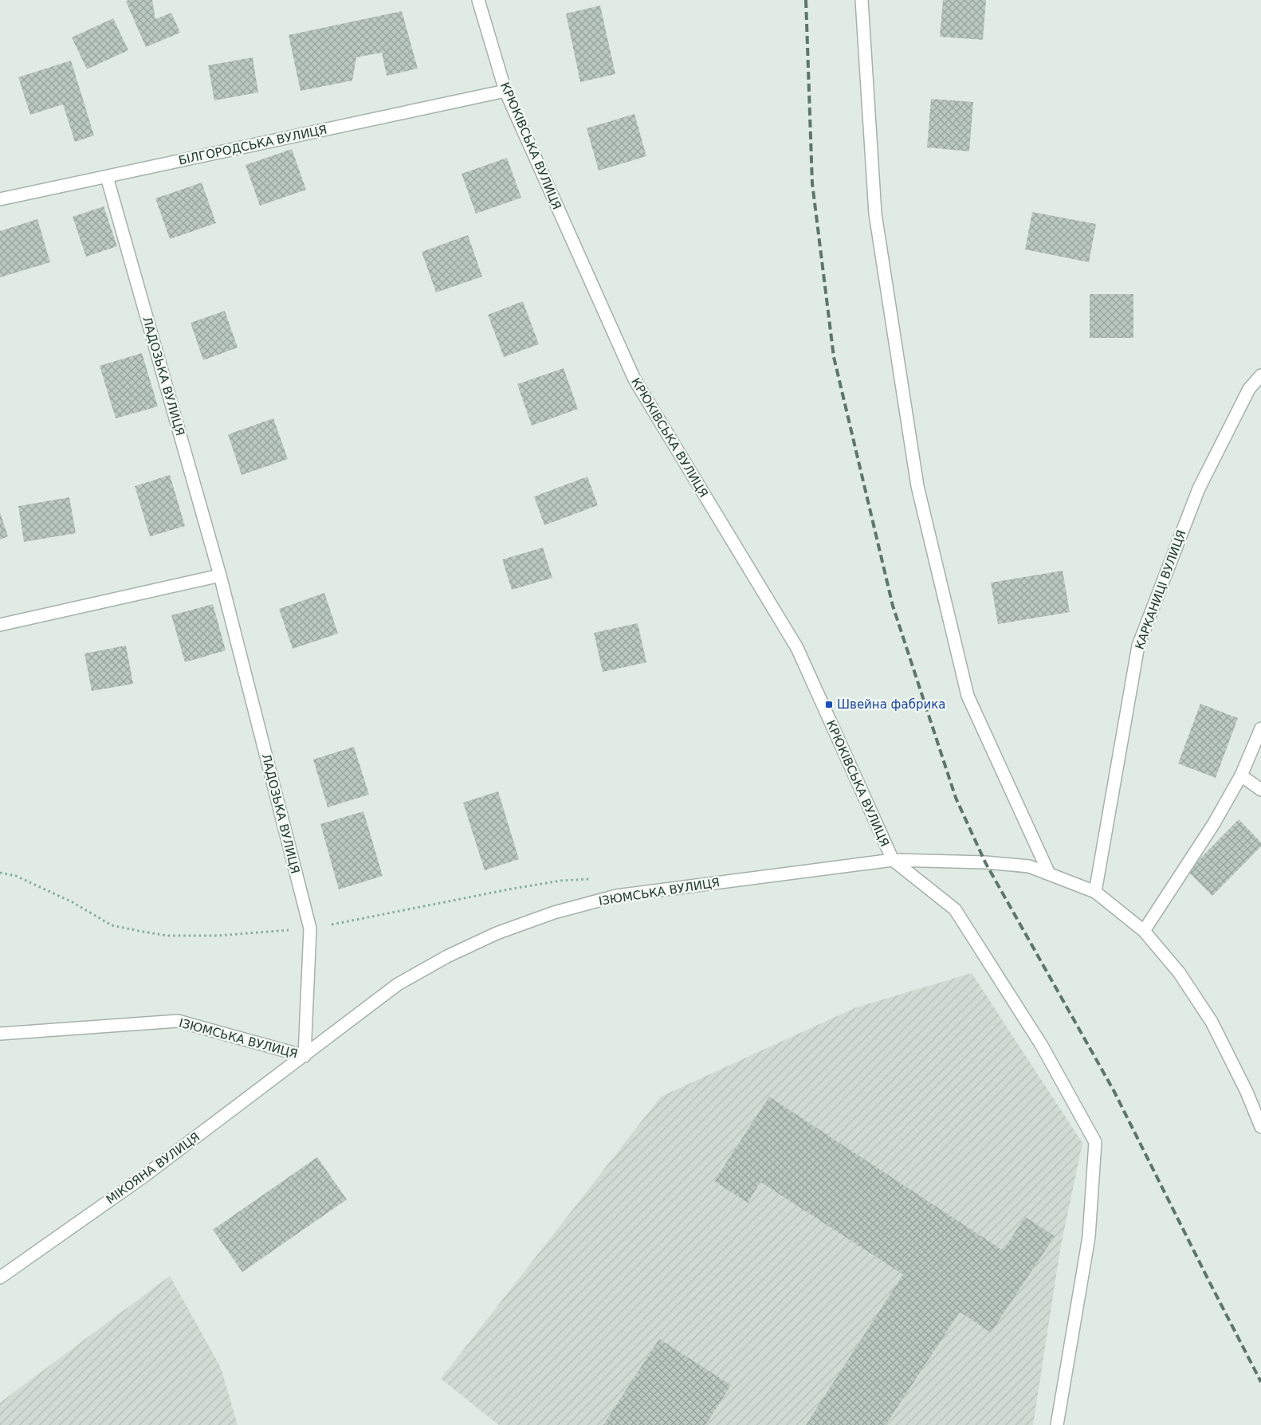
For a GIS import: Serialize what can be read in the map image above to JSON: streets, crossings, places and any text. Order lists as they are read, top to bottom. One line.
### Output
{"streets":{"street":["БІЛГОРОДСЬКА ВУЛИЦЯ","КРЮКІВСЬКА ВУЛИЦЯ","ЛАДОЗЬКА ВУЛИЦЯ","КАРКАНИЦІ ВУЛИЦЯ","ІЗЮМСЬКА ВУЛИЦЯ","МІКОЯНА ВУЛИЦЯ"]},"crossings":[["БІЛГОРОДСЬКА ВУЛИЦЯ","КРЮКІВСЬКА ВУЛИЦЯ"],["БІЛГОРОДСЬКА ВУЛИЦЯ","ЛАДОЗЬКА ВУЛИЦЯ"],["КРЮКІВСЬКА ВУЛИЦЯ","ІЗЮМСЬКА ВУЛИЦЯ"],["ЛАДОЗЬКА ВУЛИЦЯ","ІЗЮМСЬКА ВУЛИЦЯ"],["ЛАДОЗЬКА ВУЛИЦЯ","МІКОЯНА ВУЛИЦЯ"],["КАРКАНИЦІ ВУЛИЦЯ","ІЗЮМСЬКА ВУЛИЦЯ"],["ІЗЮМСЬКА ВУЛИЦЯ","МІКОЯНА ВУЛИЦЯ"]],"places":{"transit":["Швейна фабрика"]}}
